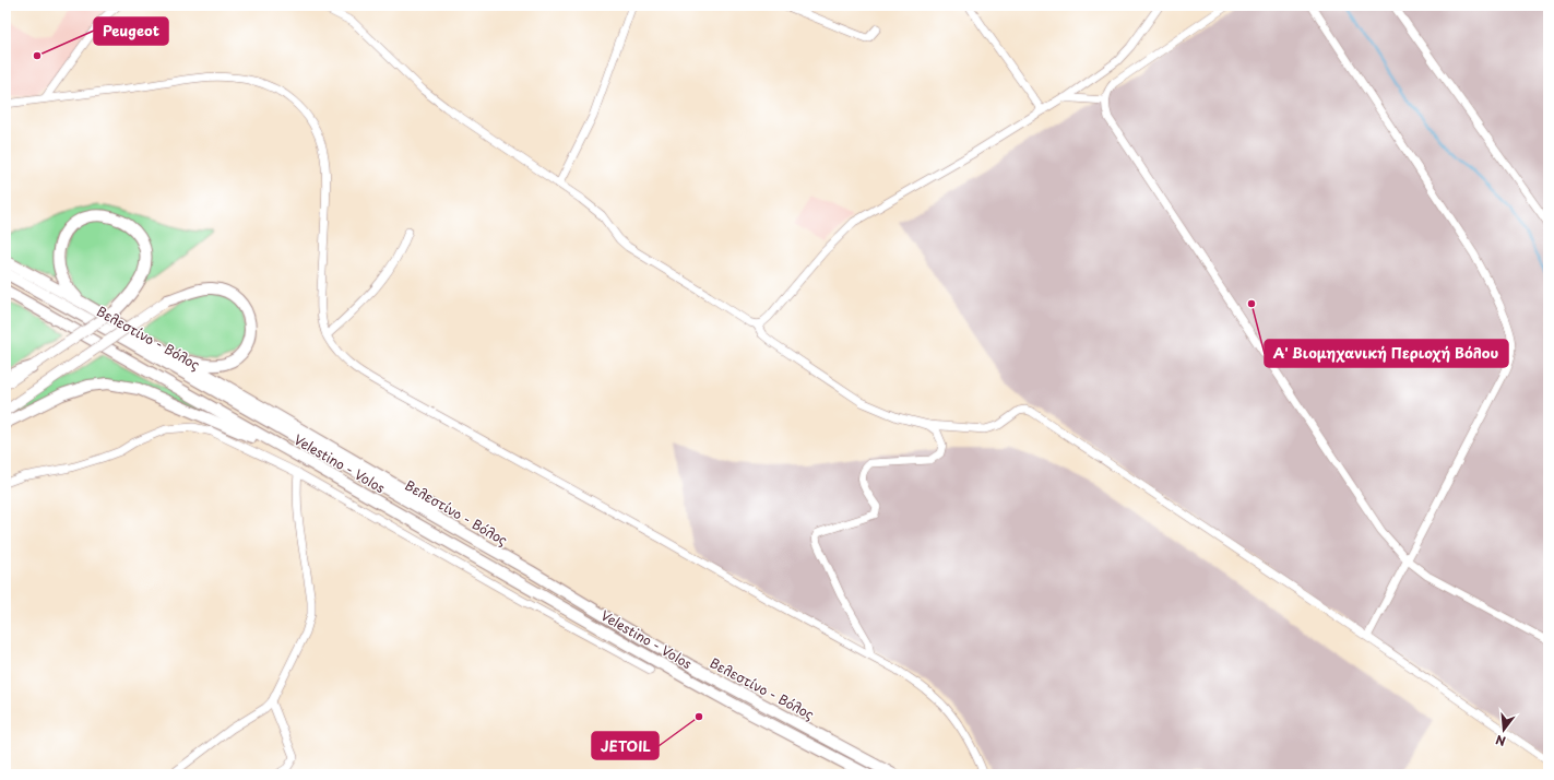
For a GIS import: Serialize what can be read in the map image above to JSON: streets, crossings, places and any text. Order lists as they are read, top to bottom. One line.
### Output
{"streets":{"highway":["Βελεστίνο - Βόλος","Velestino - Volos"]},"places":["Peugeot","Α' Βιομηχανική Περιοχή Βόλου","JETOIL"],"north":"bottom"}
